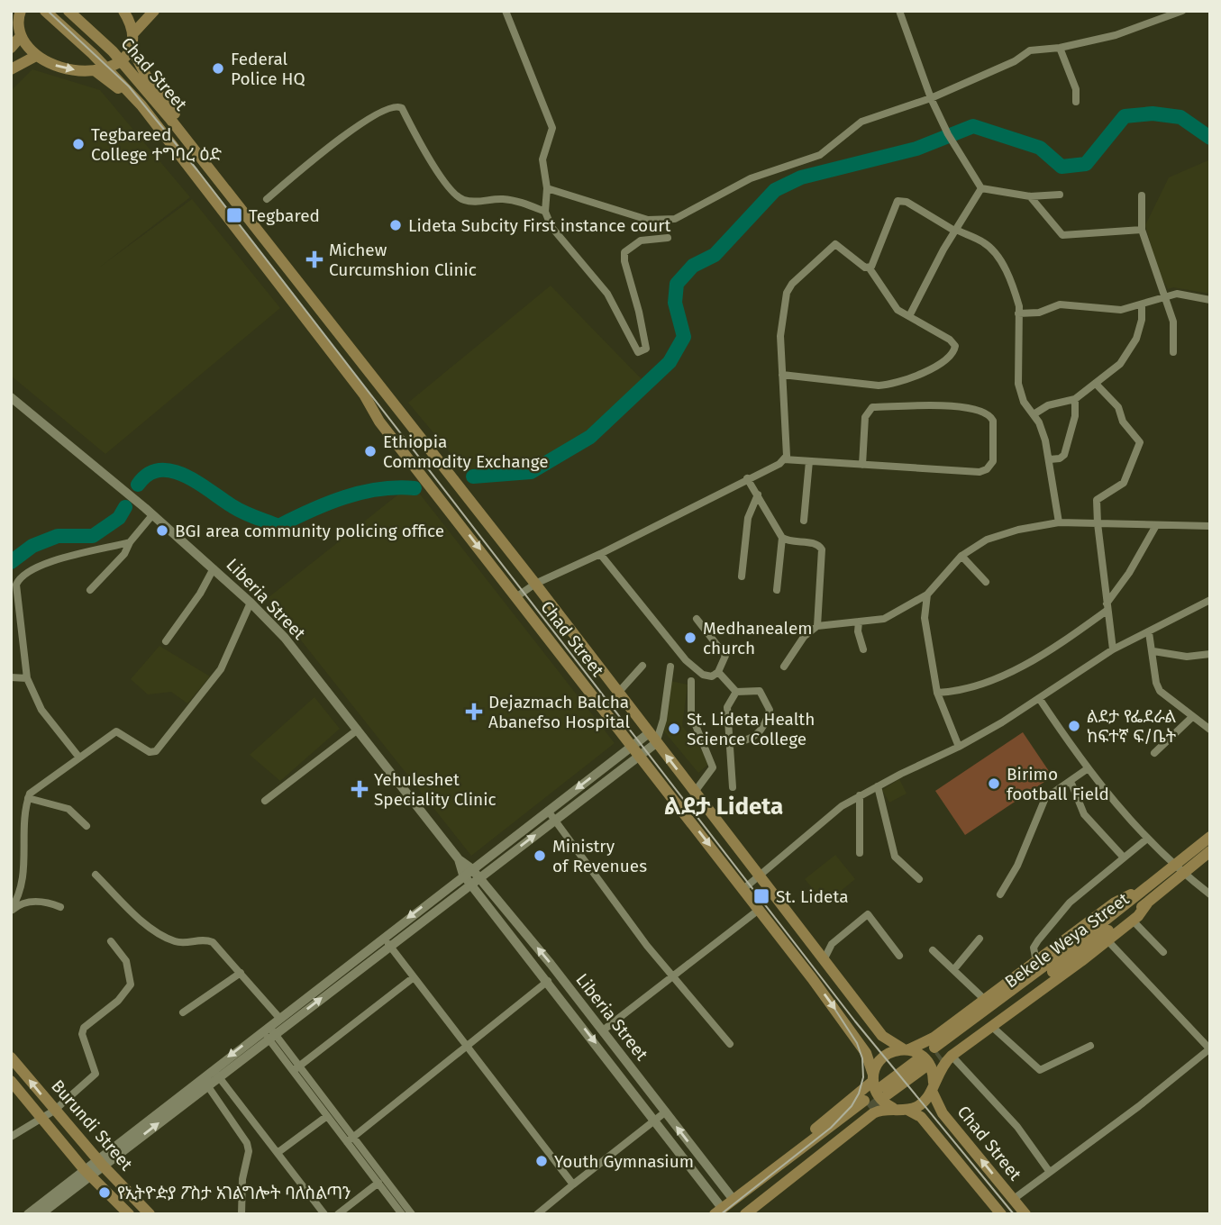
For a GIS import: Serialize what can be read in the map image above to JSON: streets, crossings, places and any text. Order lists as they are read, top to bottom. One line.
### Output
{"streets":{"main road":["Chad Street","Bekele Weya Street","Burundi Street"],"street":["Liberia Street"]},"districts":["ልደታ Lideta"],"places":{"other":["Federal Police HQ","Tegbareed College ተግባረ ዕድ","Lideta Subcity First instance court","Ethiopia Commodity Exchange","BGI area community policing office","Medhanealem church","ልደታ የፌደራል ከፍተኛ ፍ/ቤት","St. Lideta Health Science College","Birimo football Field","Ministry of Revenues","Youth Gymnasium","የኢትዮዽያ ፖስታ አገልግሎት ባለስልጣን"],"transit":["Tegbared","St. Lideta"],"health":["Michew Curcumshion Clinic","Dejazmach Balcha Abanefso Hospital","Yehuleshet Speciality Clinic"]}}
